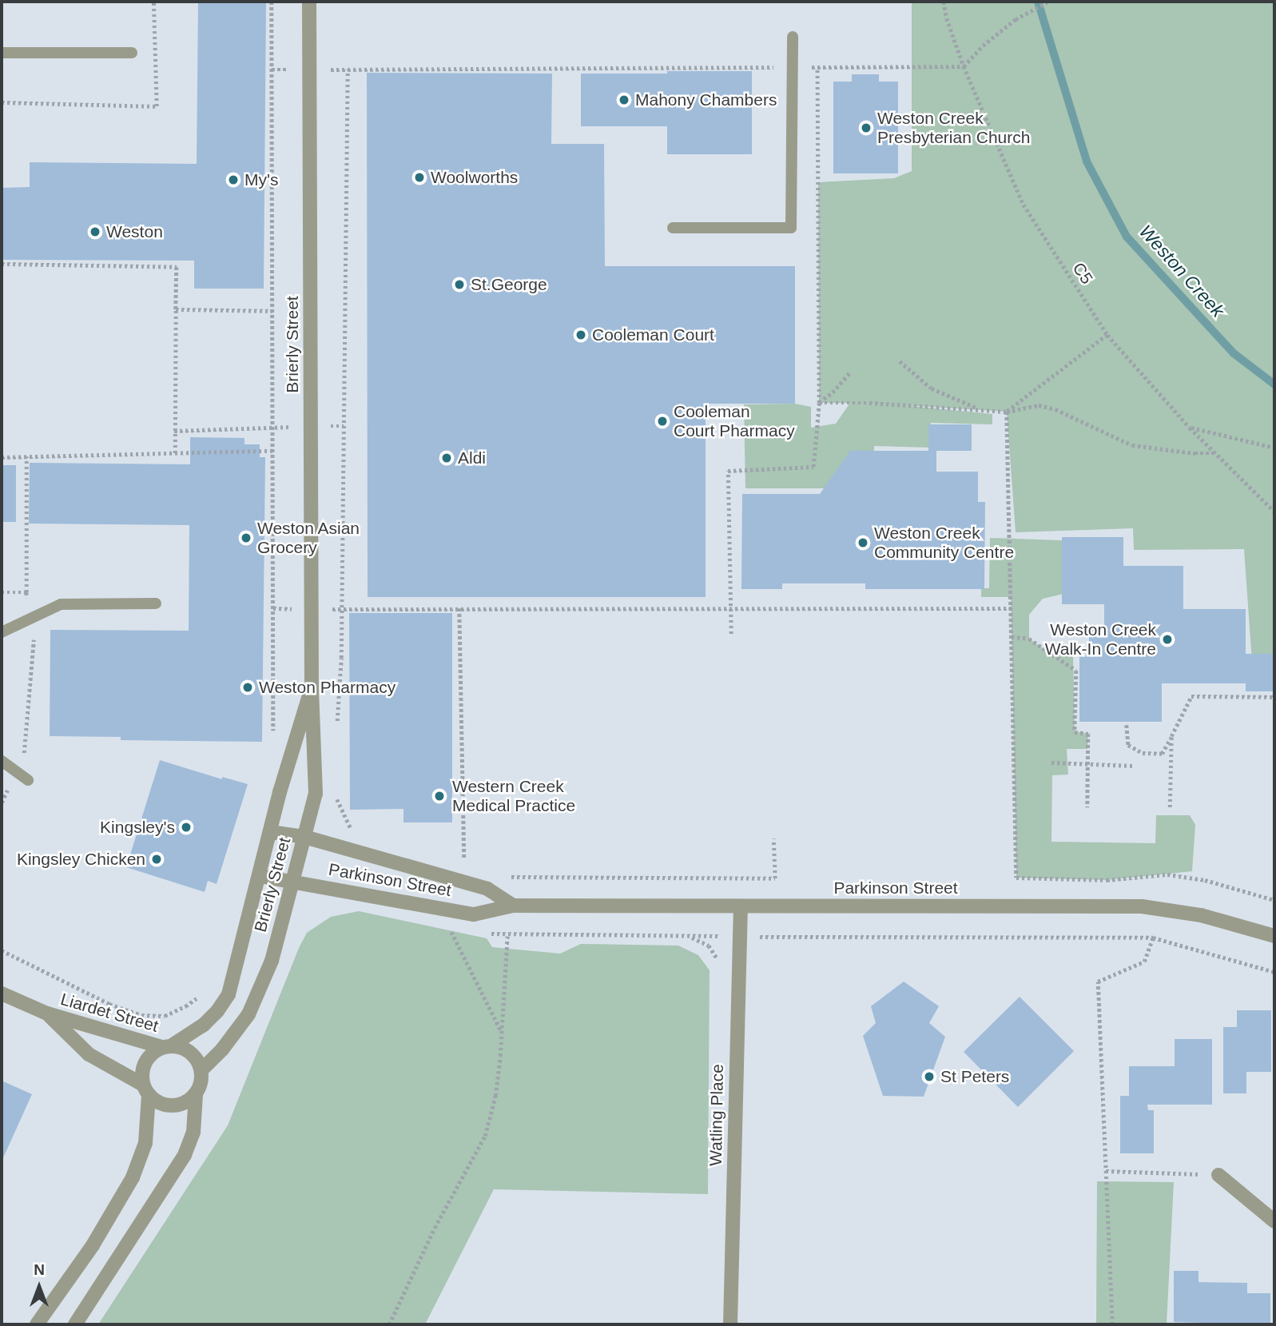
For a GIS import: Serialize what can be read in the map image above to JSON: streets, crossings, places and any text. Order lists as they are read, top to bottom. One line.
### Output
{"streets":{"street":["Brierly Street","Parkinson Street","Liardet Street","Watling Place"],"path":["C5"]},"crossings":[["Brierly Street","Parkinson Street"],["Brierly Street","Liardet Street"],["Parkinson Street","Watling Place"]],"water":["Weston Creek"],"places":["Mahony Chambers","Weston Creek Presbyterian Church","Woolworths","My's","Weston","St.George","Cooleman Court","Cooleman Court Pharmacy","Aldi","Weston Asian Grocery","Weston Creek Community Centre","Weston Creek Walk-In Centre","Weston Pharmacy","Western Creek Medical Practice","Kingsley's","Kingsley Chicken","St Peters"],"north":"top"}
